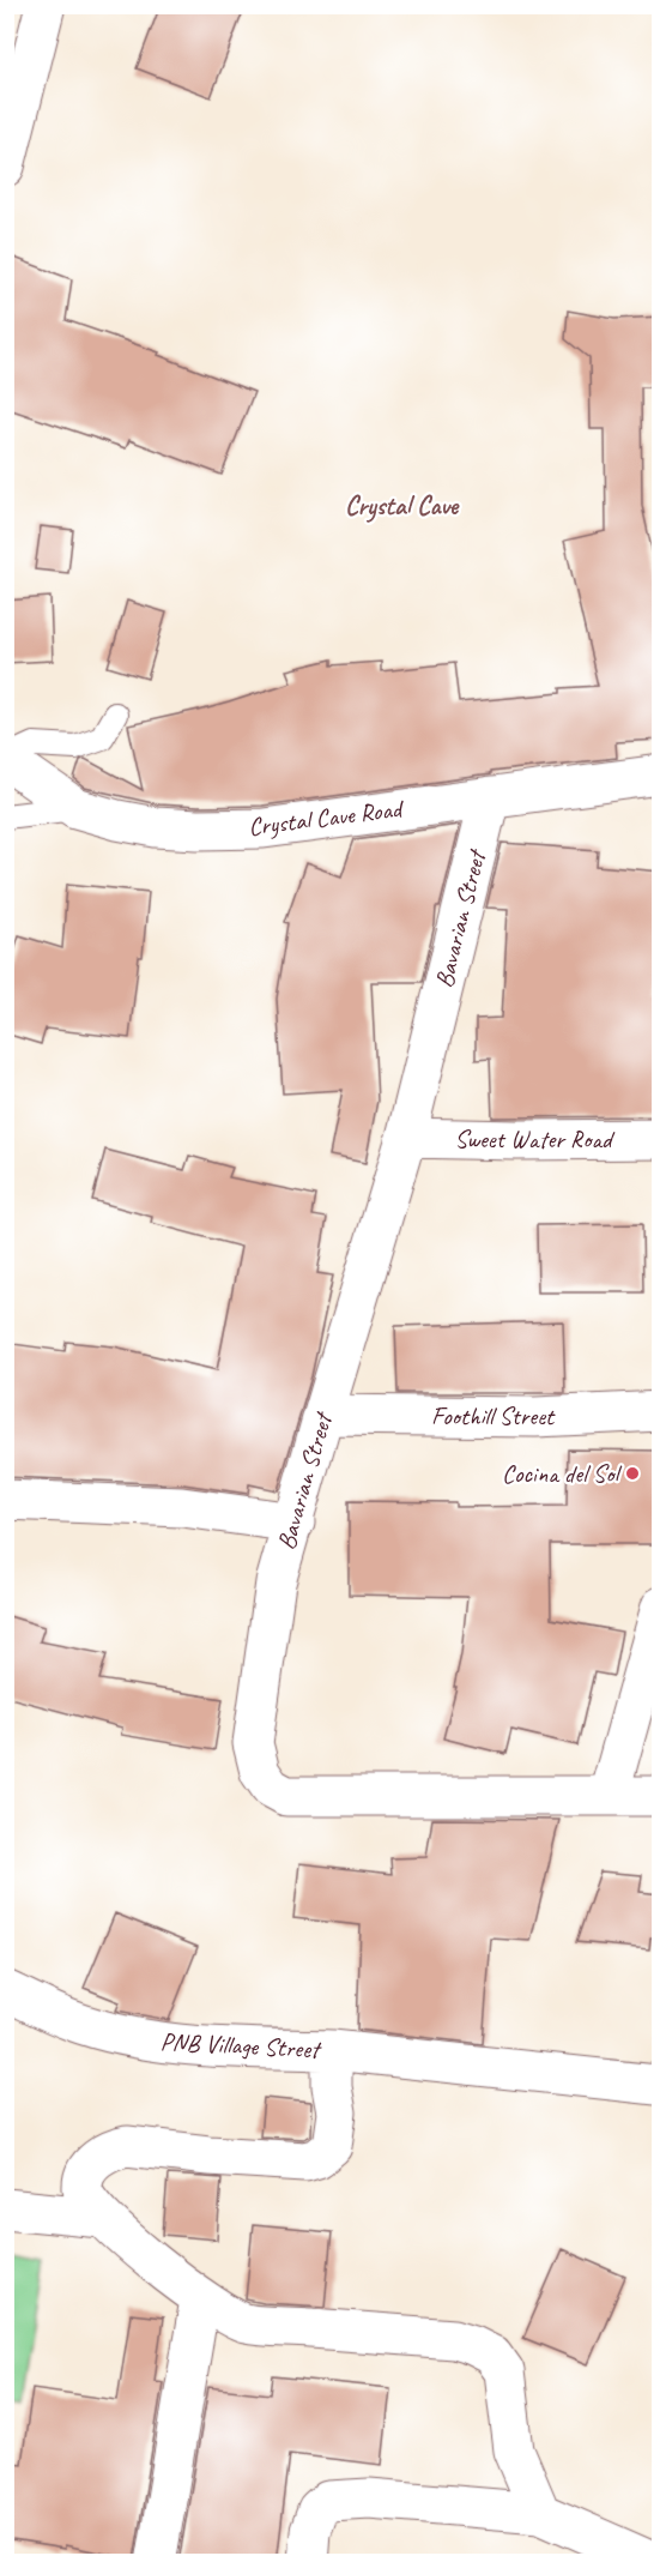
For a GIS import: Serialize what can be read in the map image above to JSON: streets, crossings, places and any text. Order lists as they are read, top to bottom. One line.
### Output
{"streets":{"street":["Crystal Cave Road","Bavarian Street","Sweet Water Road","Foothill Street","PNB Village Street"]},"crossings":[["Crystal Cave Road","Bavarian Street"],["Bavarian Street","Sweet Water Road"],["Bavarian Street","Foothill Street"]],"districts":["Crystal Cave"],"places":["Cocina del Sol"]}
